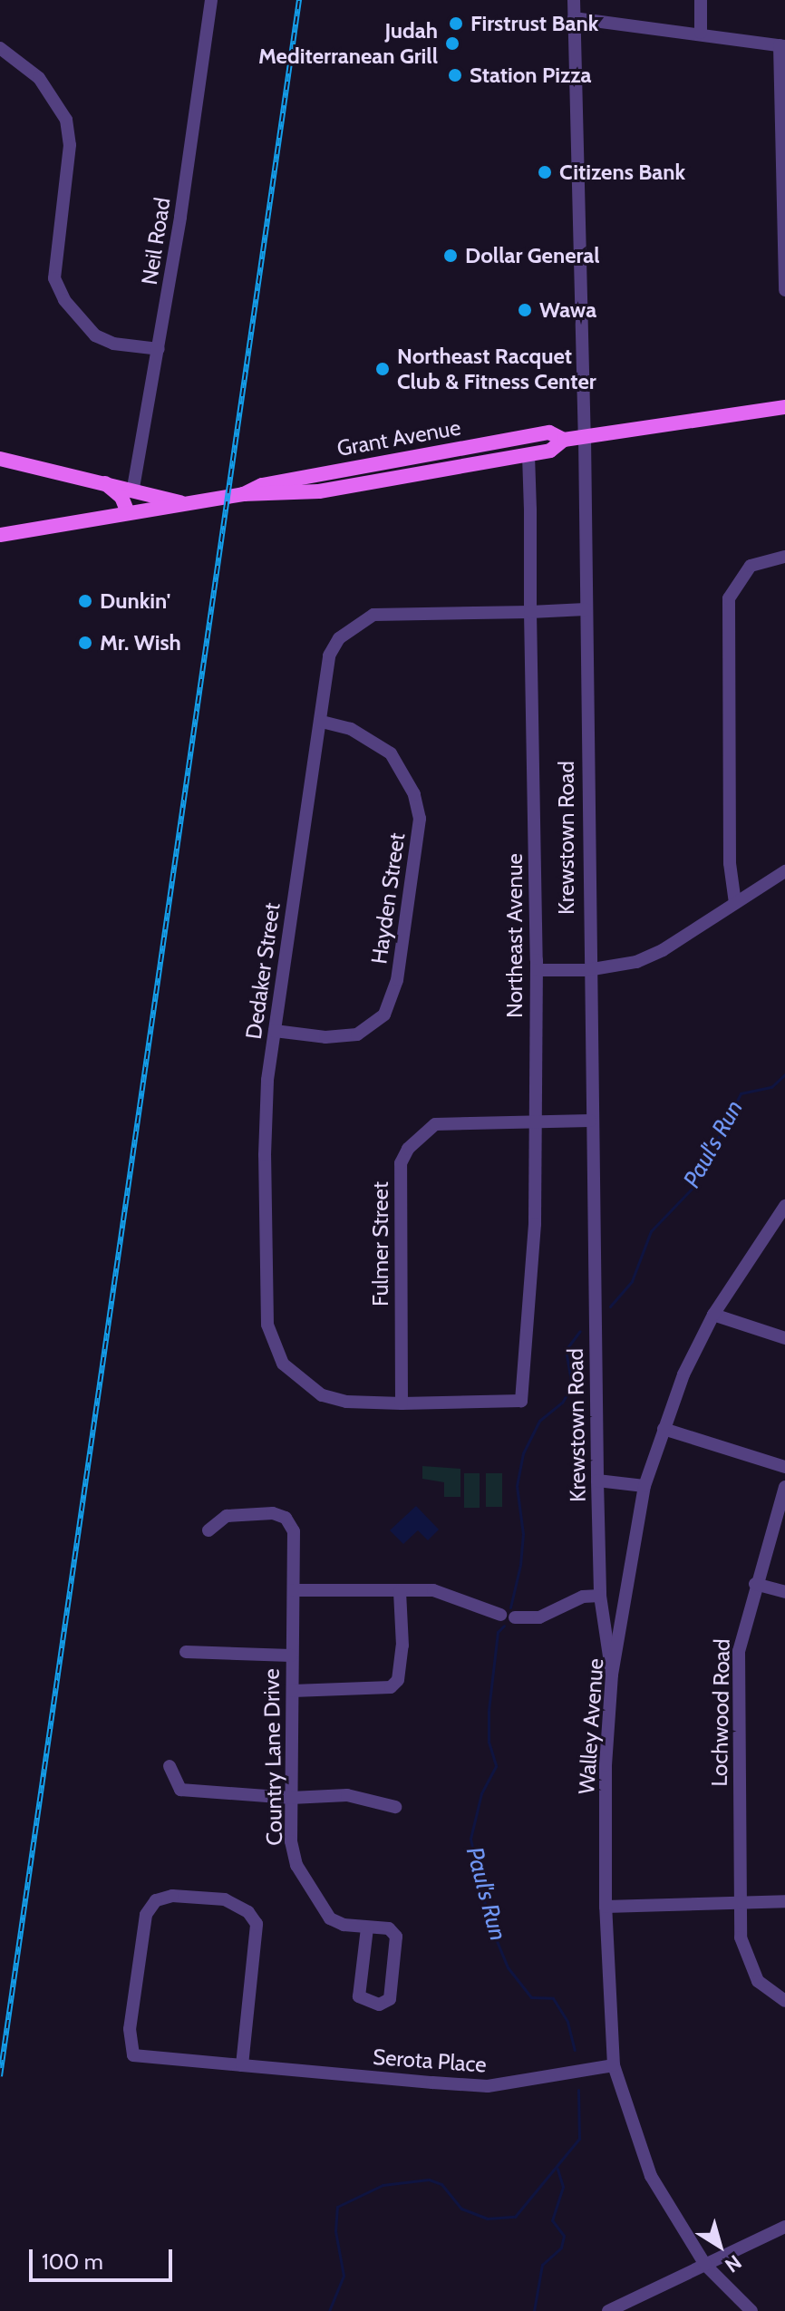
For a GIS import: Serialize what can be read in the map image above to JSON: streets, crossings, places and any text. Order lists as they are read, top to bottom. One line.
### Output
{"streets":{"main road":["Grant Avenue"],"street":["Neil Road","Krewstown Road","Hayden Street","Northeast Avenue","Dedaker Street","Fulmer Street","Lochwood Road","Walley Avenue","Country Lane Drive","Serota Place"]},"crossings":[["Grant Avenue","Krewstown Road"],["Grant Avenue","Northeast Avenue"],["Krewstown Road","Fulmer Street"],["Krewstown Road","Walley Avenue"],["Hayden Street","Dedaker Street"],["Northeast Avenue","Dedaker Street"],["Northeast Avenue","Fulmer Street"],["Dedaker Street","Fulmer Street"],["Walley Avenue","Serota Place"]],"water":["Paul's Run"],"places":["Firstrust Bank","Judah Mediterranean Grill","Station Pizza","Citizens Bank","Dollar General","Wawa","Northeast Racquet Club & Fitness Center","Dunkin'","Mr. Wish"],"scale_bar":"100 m","north":"bottom right"}
